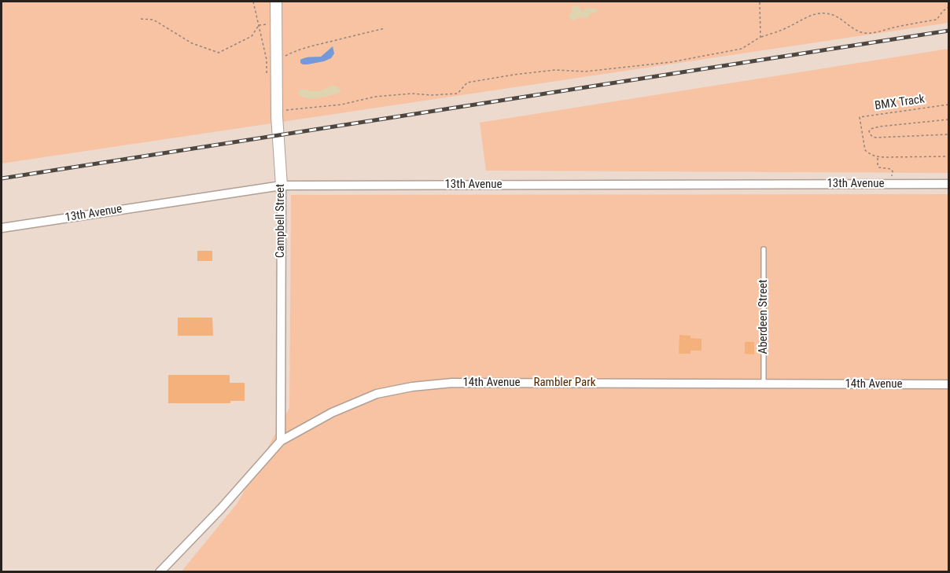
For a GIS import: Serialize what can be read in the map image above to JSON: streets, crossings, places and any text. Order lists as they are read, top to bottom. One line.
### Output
{"streets":{"street":["13th Avenue","Campbell Street","14th Avenue"],"lane":["Aberdeen Street"],"path":["BMX Track"]},"crossings":[["13th Avenue","Campbell Street"],["Campbell Street","14th Avenue"],["Aberdeen Street","14th Avenue"]],"parks":["Rambler Park"]}
